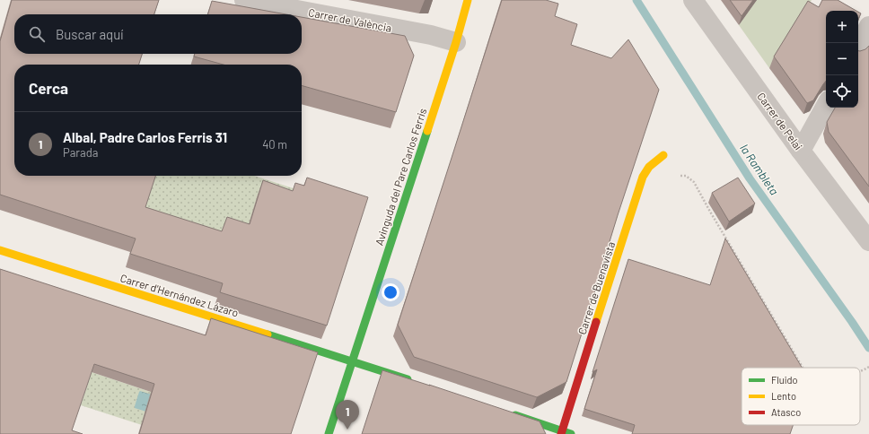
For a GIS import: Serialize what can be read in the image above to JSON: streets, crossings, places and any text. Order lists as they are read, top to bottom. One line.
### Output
{"streets":{"street":["Carrer de València","Carrer de Pelai","Avinguda del Pare Carlos Ferris","Carrer de Buenavista","Carrer d'Hernández Lázaro"]},"crossings":[["Carrer de València","Avinguda del Pare Carlos Ferris"],["Avinguda del Pare Carlos Ferris","Carrer d'Hernández Lázaro"]],"water":["la Rambleta"],"legend":["Fluido","Lento","Atasco"],"page":{"map_buttons":["+","−"],"search":"Buscar aquí","heading":"Cerca","list":[{"mark":"1","name":"Albal, Padre Carlos Ferris 31","note":"Parada","value":"40 m"}],"pins":"1"}}
